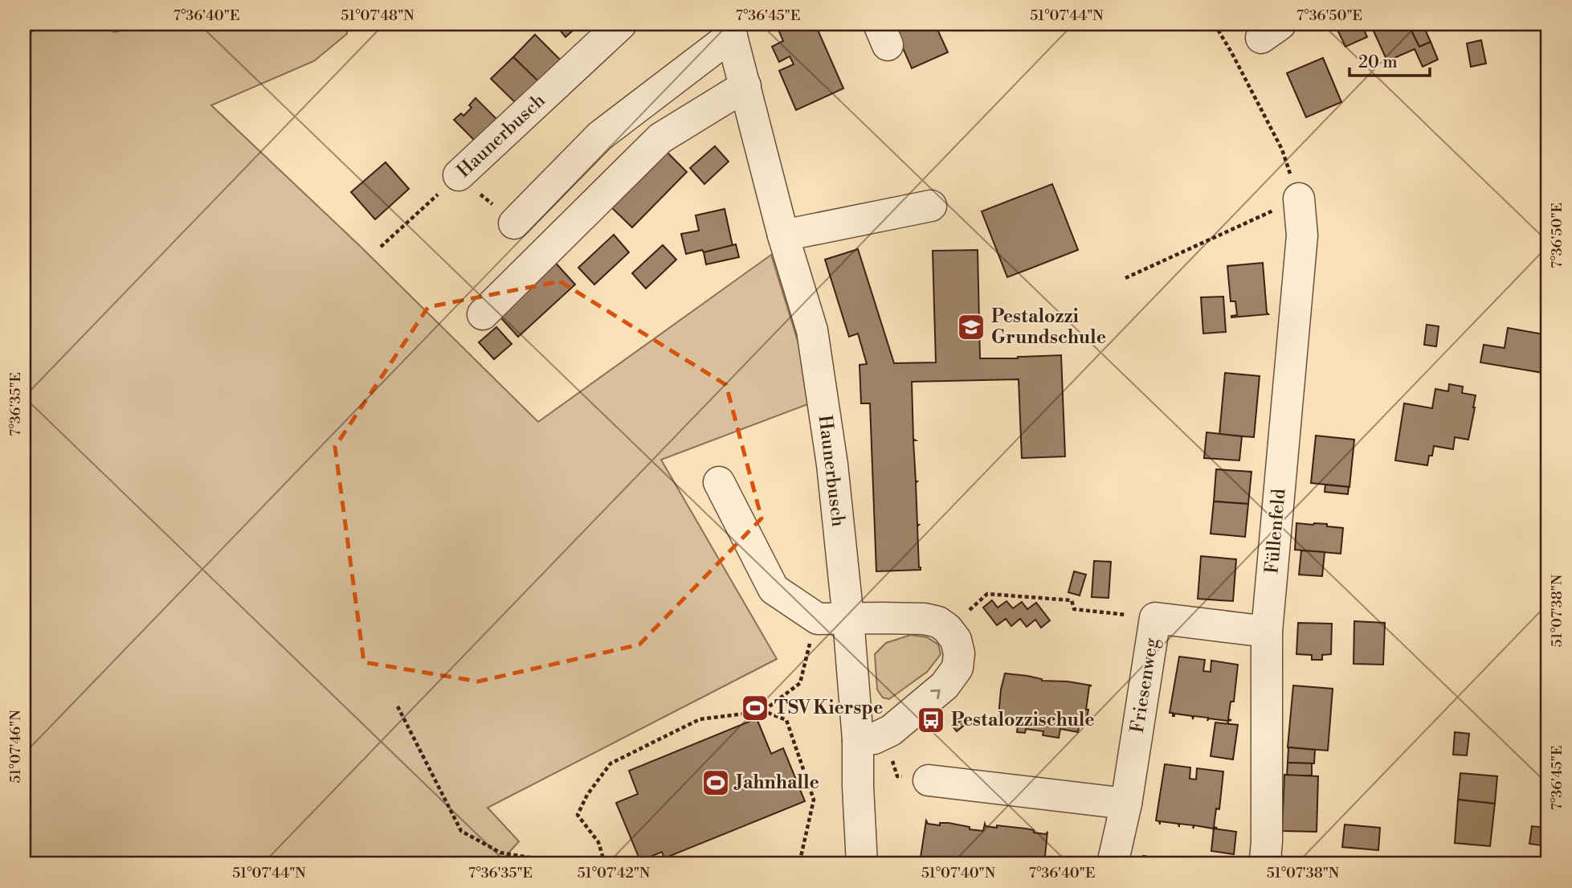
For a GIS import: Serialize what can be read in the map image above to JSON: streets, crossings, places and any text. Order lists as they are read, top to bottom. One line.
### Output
{"streets":{"street":["Haunerbusch","Füllenfeld","Friesenweg"]},"crossings":[["Füllenfeld","Friesenweg"]],"places":{"school or university":["Pestalozzi Grundschule"],"sports":["TSV Kierspe","Jahnhalle"],"bus stop":["Pestalozzischule"]},"scale_bar":"20 m","coordinates":["7°36'40\"E","51°07'48\"N","7°36'45\"E","51°07'44\"N","7°36'50\"E","7°36'35\"E","51°07'38\"N","51°07'46\"N","51°07'42\"N","51°07'40\"N"]}
